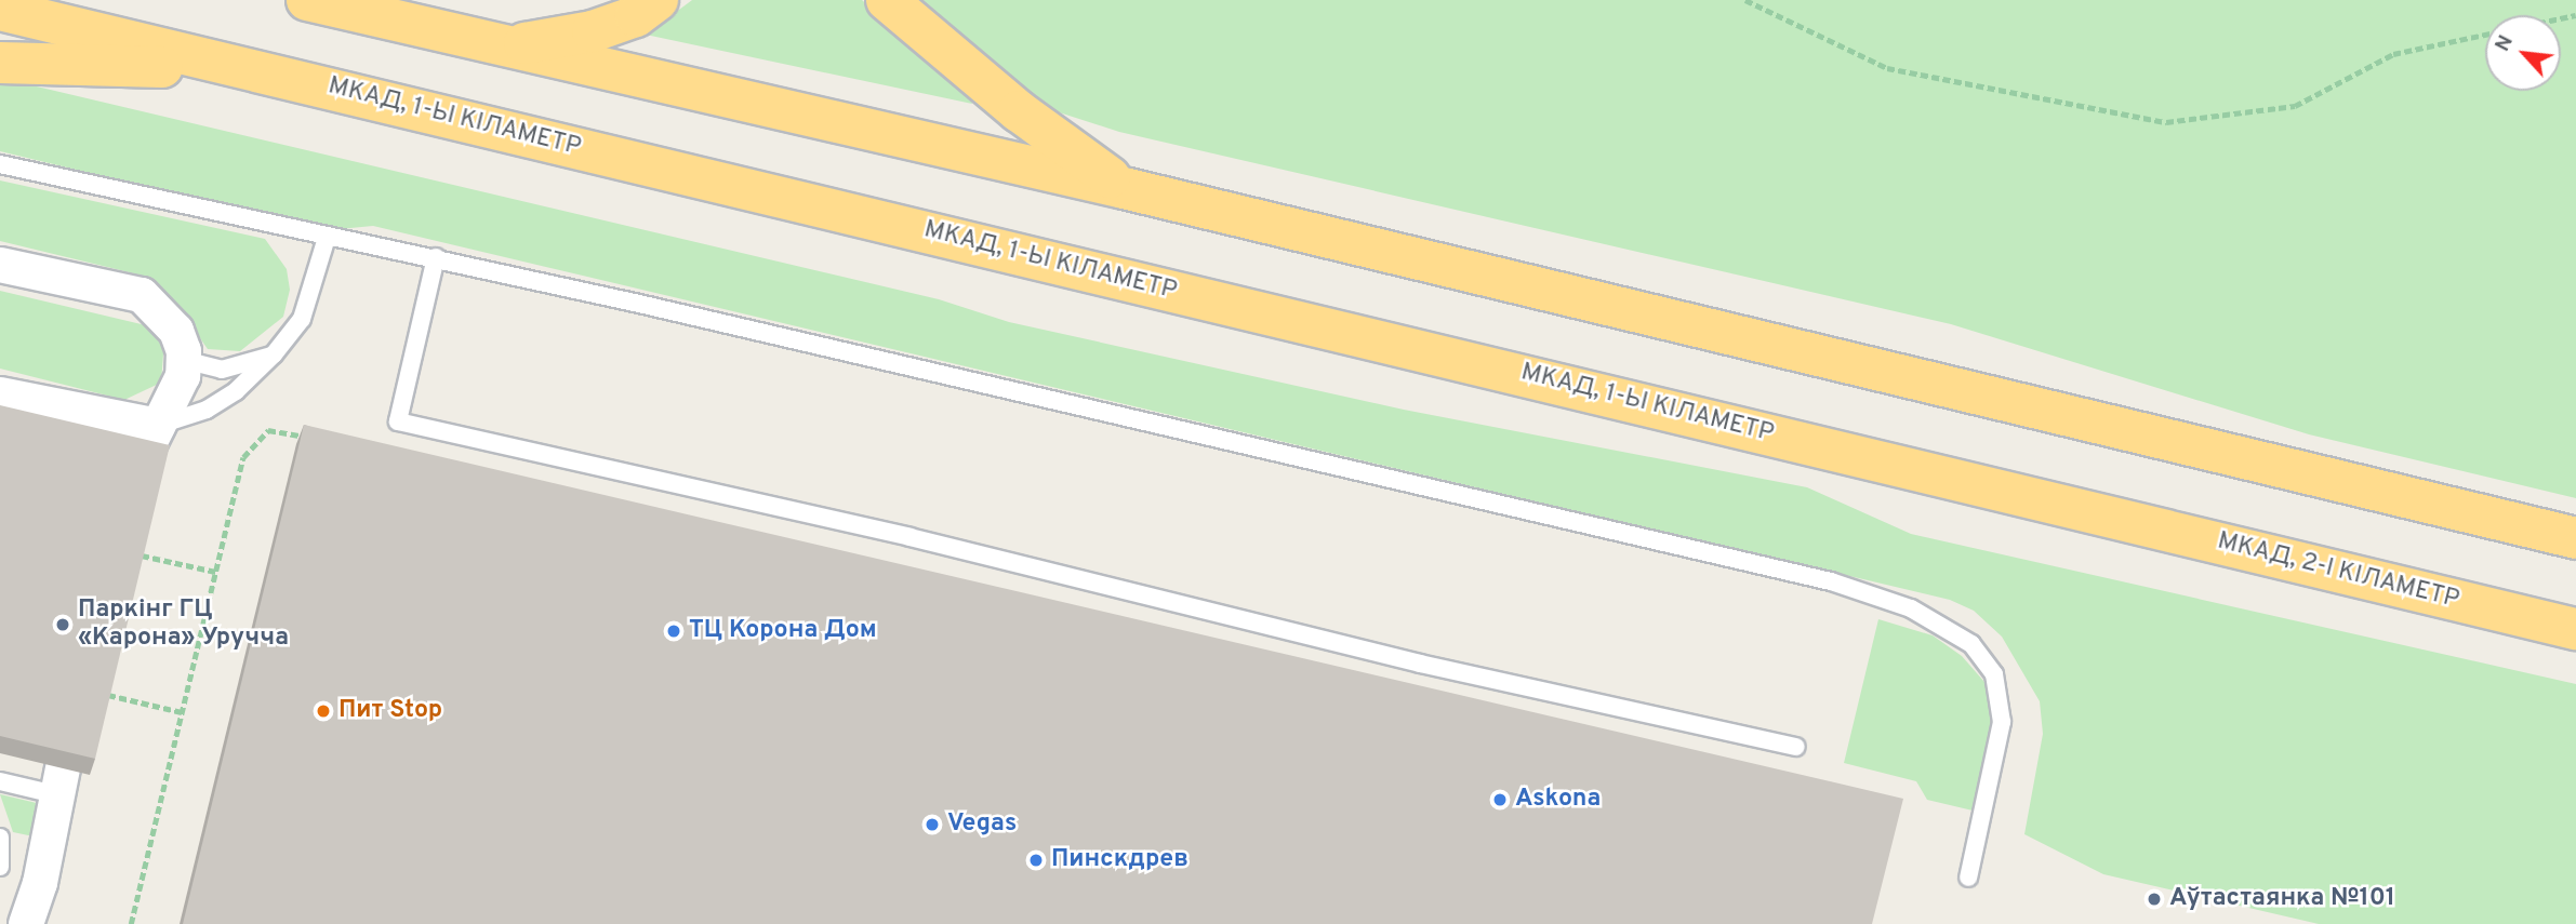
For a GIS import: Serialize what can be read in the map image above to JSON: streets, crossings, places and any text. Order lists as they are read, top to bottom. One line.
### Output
{"streets":{"highway":["МКАД, 1-Ы КІЛАМЕТР","МКАД, 2-І КІЛАМЕТР"]},"crossings":[["МКАД, 1-Ы КІЛАМЕТР","МКАД, 2-І КІЛАМЕТР"]],"places":["Паркінг ГЦ «Карона» Уручча","ТЦ Корона Дом","Пит Stop","Askona","Vegas","Пинскдрев","Аўтастаянка №101"],"north":"top left"}
